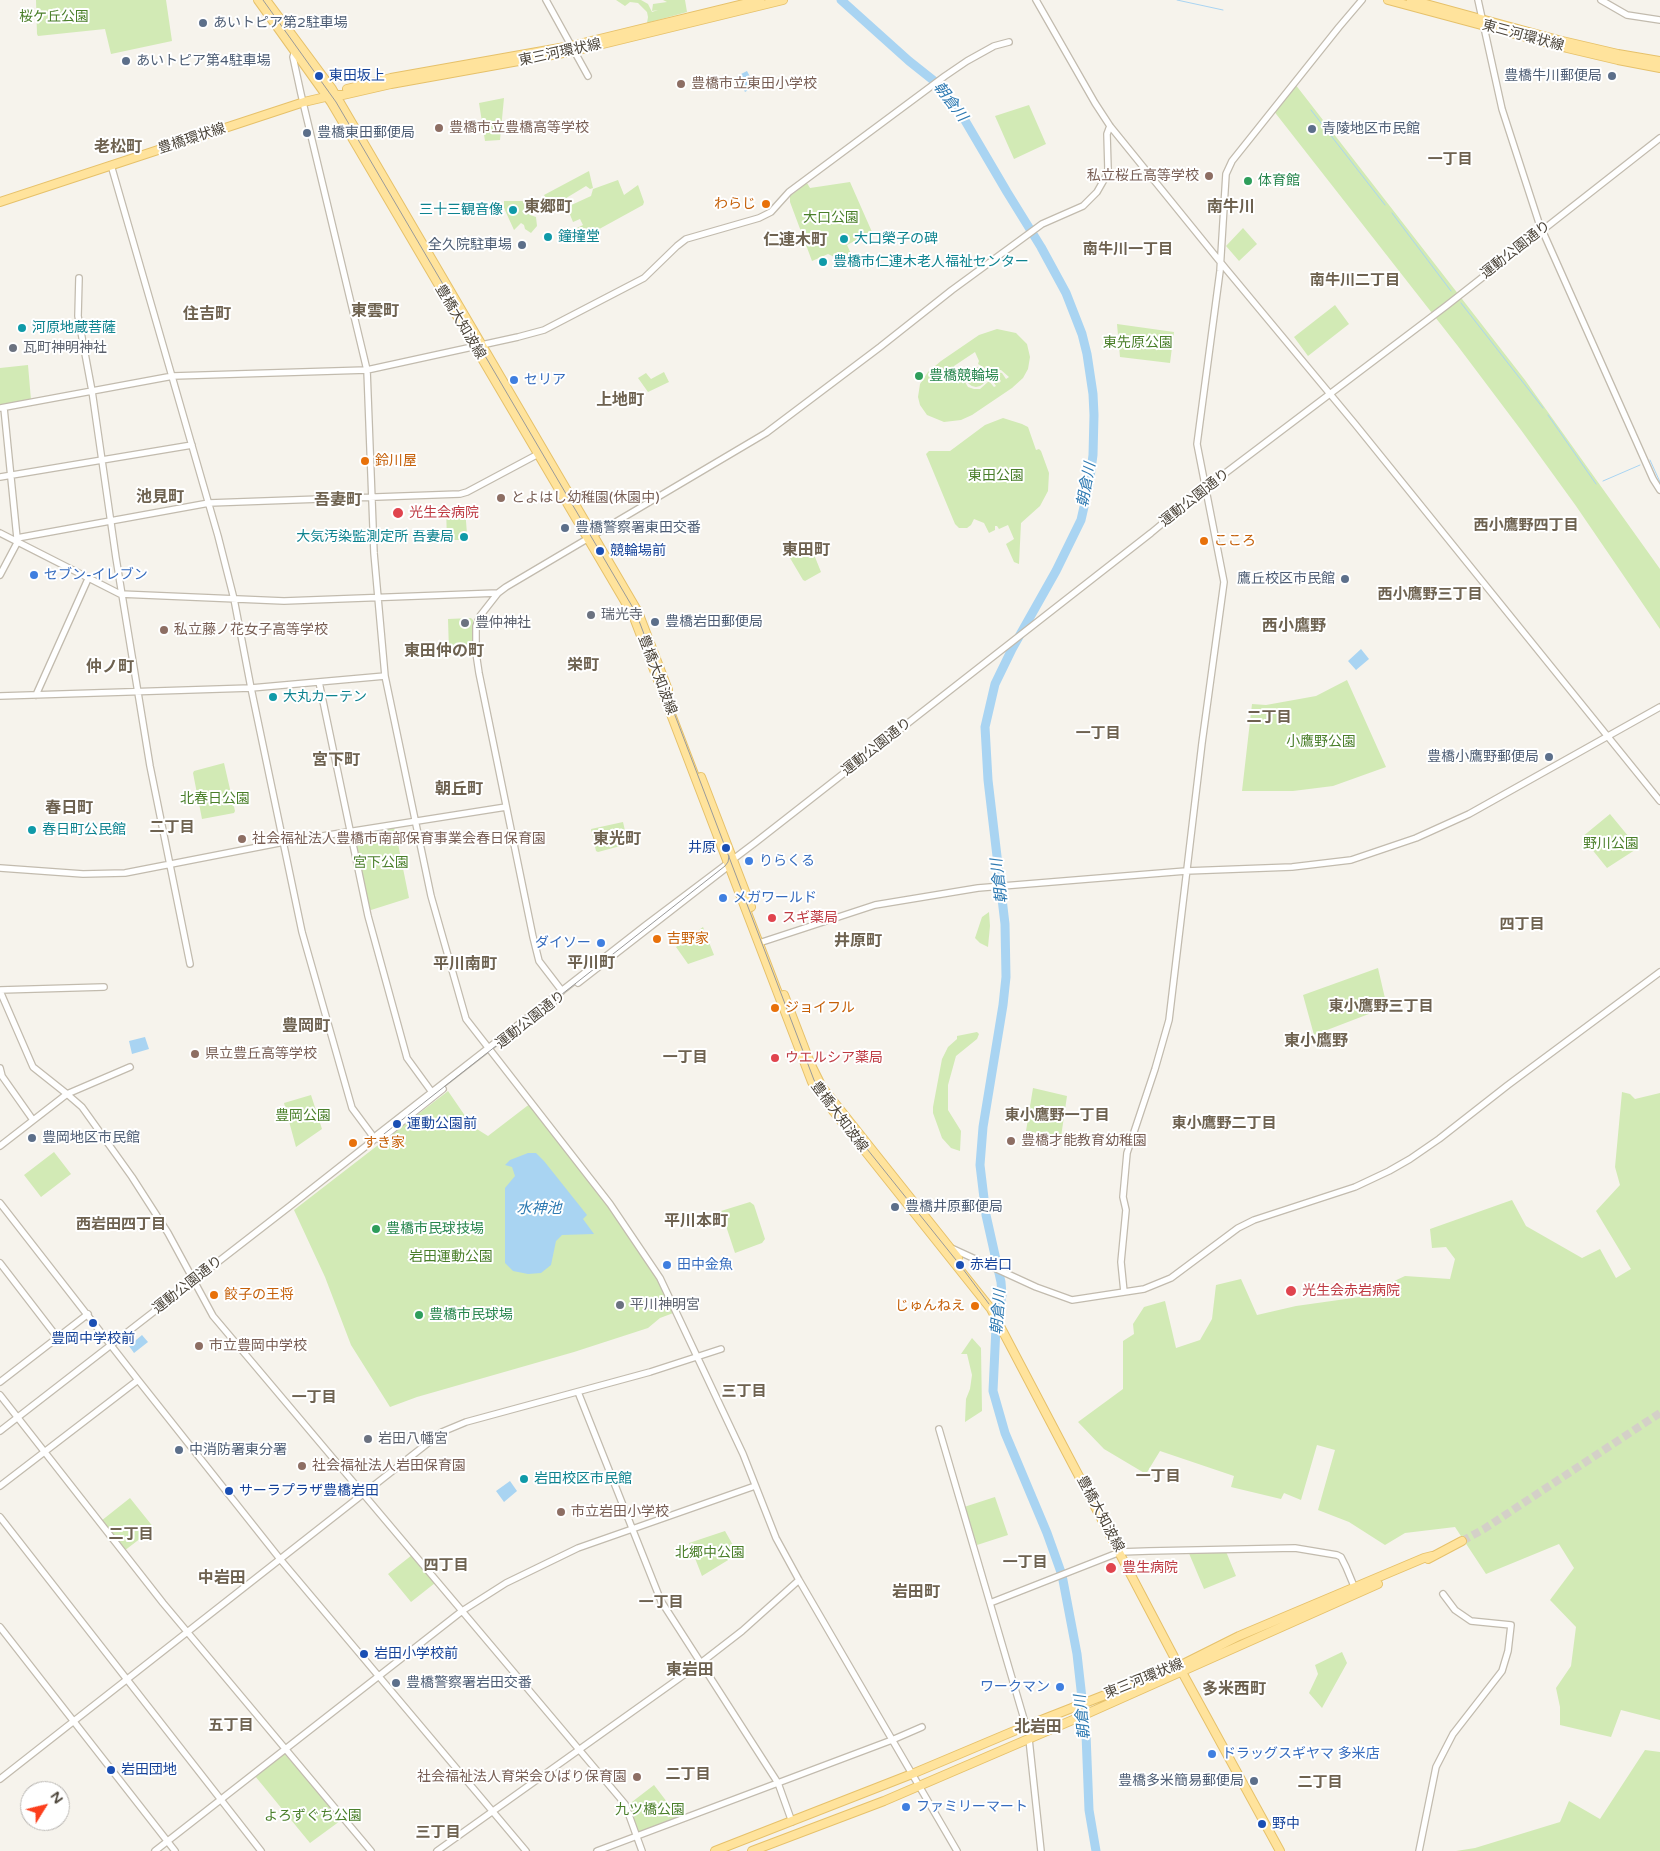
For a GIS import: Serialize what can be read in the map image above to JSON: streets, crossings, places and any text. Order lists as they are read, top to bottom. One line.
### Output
{"streets":{"main road":["東三河環状線","豊橋環状線","豊橋大知波線"],"street":["運動公園通り"]},"crossings":[["東三河環状線","豊橋環状線"],["東三河環状線","豊橋大知波線"],["豊橋環状線","豊橋大知波線"],["運動公園通り","豊橋大知波線"]],"districts":["老松町","一丁目","東郷町","南牛川","仁連木町","南牛川一丁目","南牛川二丁目","東雲町","住吉町","上地町","池見町","吾妻町","西小鷹野四丁目","東田町","西小鷹野三丁目","西小鷹野","東田仲の町","栄町","仲ノ町","二丁目","一丁目","宮下町","朝丘町","春日町","二丁目","東光町","四丁目","井原町","平川町","平川南町","東小鷹野三丁目","豊岡町","東小鷹野","一丁目","東小鷹野一丁目","東小鷹野二丁目","平川本町","西岩田四丁目","三丁目","一丁目","一丁目","二丁目","一丁目","四丁目","中岩田","岩田町","一丁目","東岩田","多米西町","五丁目","北岩田","二丁目","二丁目","三丁目"],"water":["朝倉川","水神池"],"parks":["桜ケ丘公園","大口公園","東先原公園","東田公園","小鷹野公園","北春日公園","野川公園","宮下公園","豊岡公園","岩田運動公園","北郷中公園","九ツ橋公園","よろずぐち公園"],"places":["あいトピア第2駐車場","あいトピア第4駐車場","東田坂上","豊橋牛川郵便局","豊橋市立東田小学校","豊橋市立豊橋高等学校","青陵地区市民館","豊橋東田郵便局","私立桜丘高等学校","体育館","わらじ","三十三観音像","鐘撞堂","大口榮子の碑","全久院駐車場","豊橋市仁連木老人福祉センター","河原地蔵菩薩","瓦町神明神社","豊橋競輪場","セリア","鈴川屋","とよはし幼稚園(休園中)","光生会病院","豊橋警察署東田交番","大気汚染監測定所 吾妻局","こころ","競輪場前","セブン-イレブン","鷹丘校区市民館","瑞光寺","豊橋岩田郵便局","豊仲神社","私立藤ノ花女子高等学校","大丸カーテン","豊橋小鷹野郵便局","春日町公民館","社会福祉法人豊橋市南部保育事業会春日保育園","井原","りらくる","メガワールド","スギ薬局","吉野家","ダイソー","ジョイフル","県立豊丘高等学校","ウエルシア薬局","運動公園前","豊岡地区市民館","豊橋才能教育幼稚園","すき家","豊橋井原郵便局","豊橋市民球技場","田中金魚","赤岩口","光生会赤岩病院","餃子の王将","平川神明宮","じゅんねえ","豊橋市民球場","豊岡中学校前","市立豊岡中学校","岩田八幡宮","中消防署東分署","社会福祉法人岩田保育園","岩田校区市民館","サーラプラザ豊橋岩田","市立岩田小学校","豊生病院","岩田小学校前","豊橋警察署岩田交番","ワークマン","ドラッグスギヤマ 多米店","岩田団地","社会福祉法人育栄会ひばり保育園","豊橋多米簡易郵便局","ファミリーマート","野中"],"north":"top right"}
